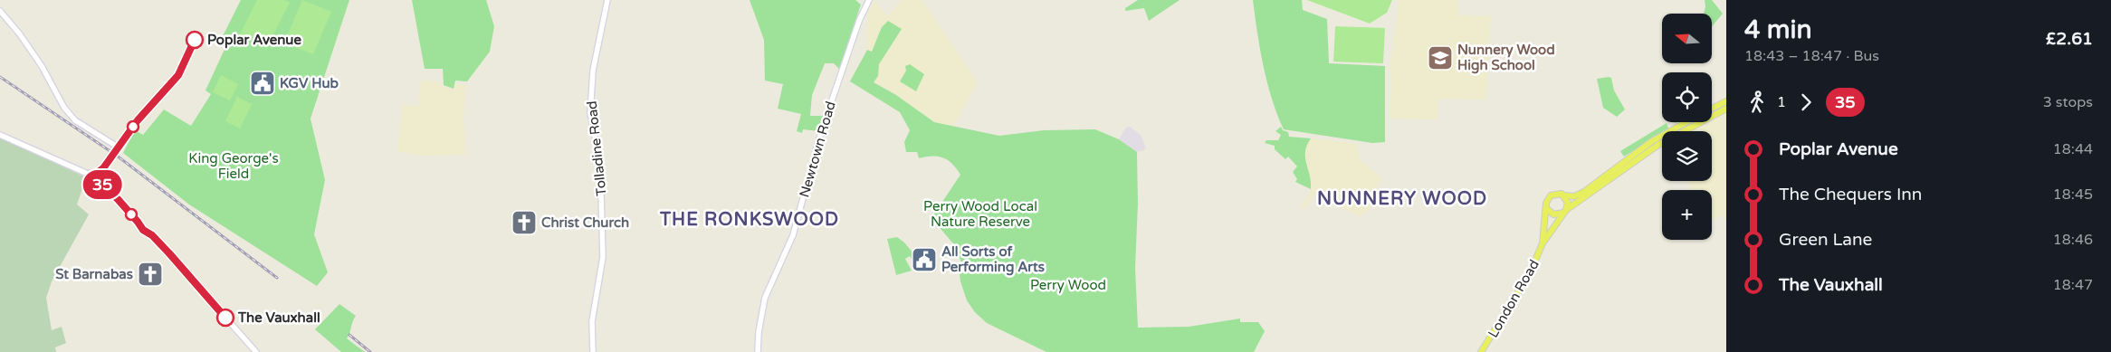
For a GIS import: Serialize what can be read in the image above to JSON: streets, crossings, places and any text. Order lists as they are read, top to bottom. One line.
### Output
{"streets":{"main road":["Tolladine Road","Newtown Road","London Road"]},"districts":["NUNNERY WOOD","THE RONKSWOOD"],"parks":["King George's Field","Perry Wood Local Nature Reserve","Perry Wood"],"places":{"other":["Poplar Avenue","The Vauxhall"],"school or university":["Nunnery Wood High School"],"public building":["KGV Hub","All Sorts of Performing Arts"],"church":["Christ Church","St Barnabas"]},"lines":["bus line 35"],"north":"left","page":{"on_map":"35","heading":["4 min","18:43 – 18:47 · Bus","£2.61"],"map_buttons":"+","legs":["1","35","3 stops"],"list":[{"name":"Poplar Avenue","value":"18:44"},{"name":"The Chequers Inn","value":"18:45"},{"name":"Green Lane","value":"18:46"},{"name":"The Vauxhall","value":"18:47"}]}}
